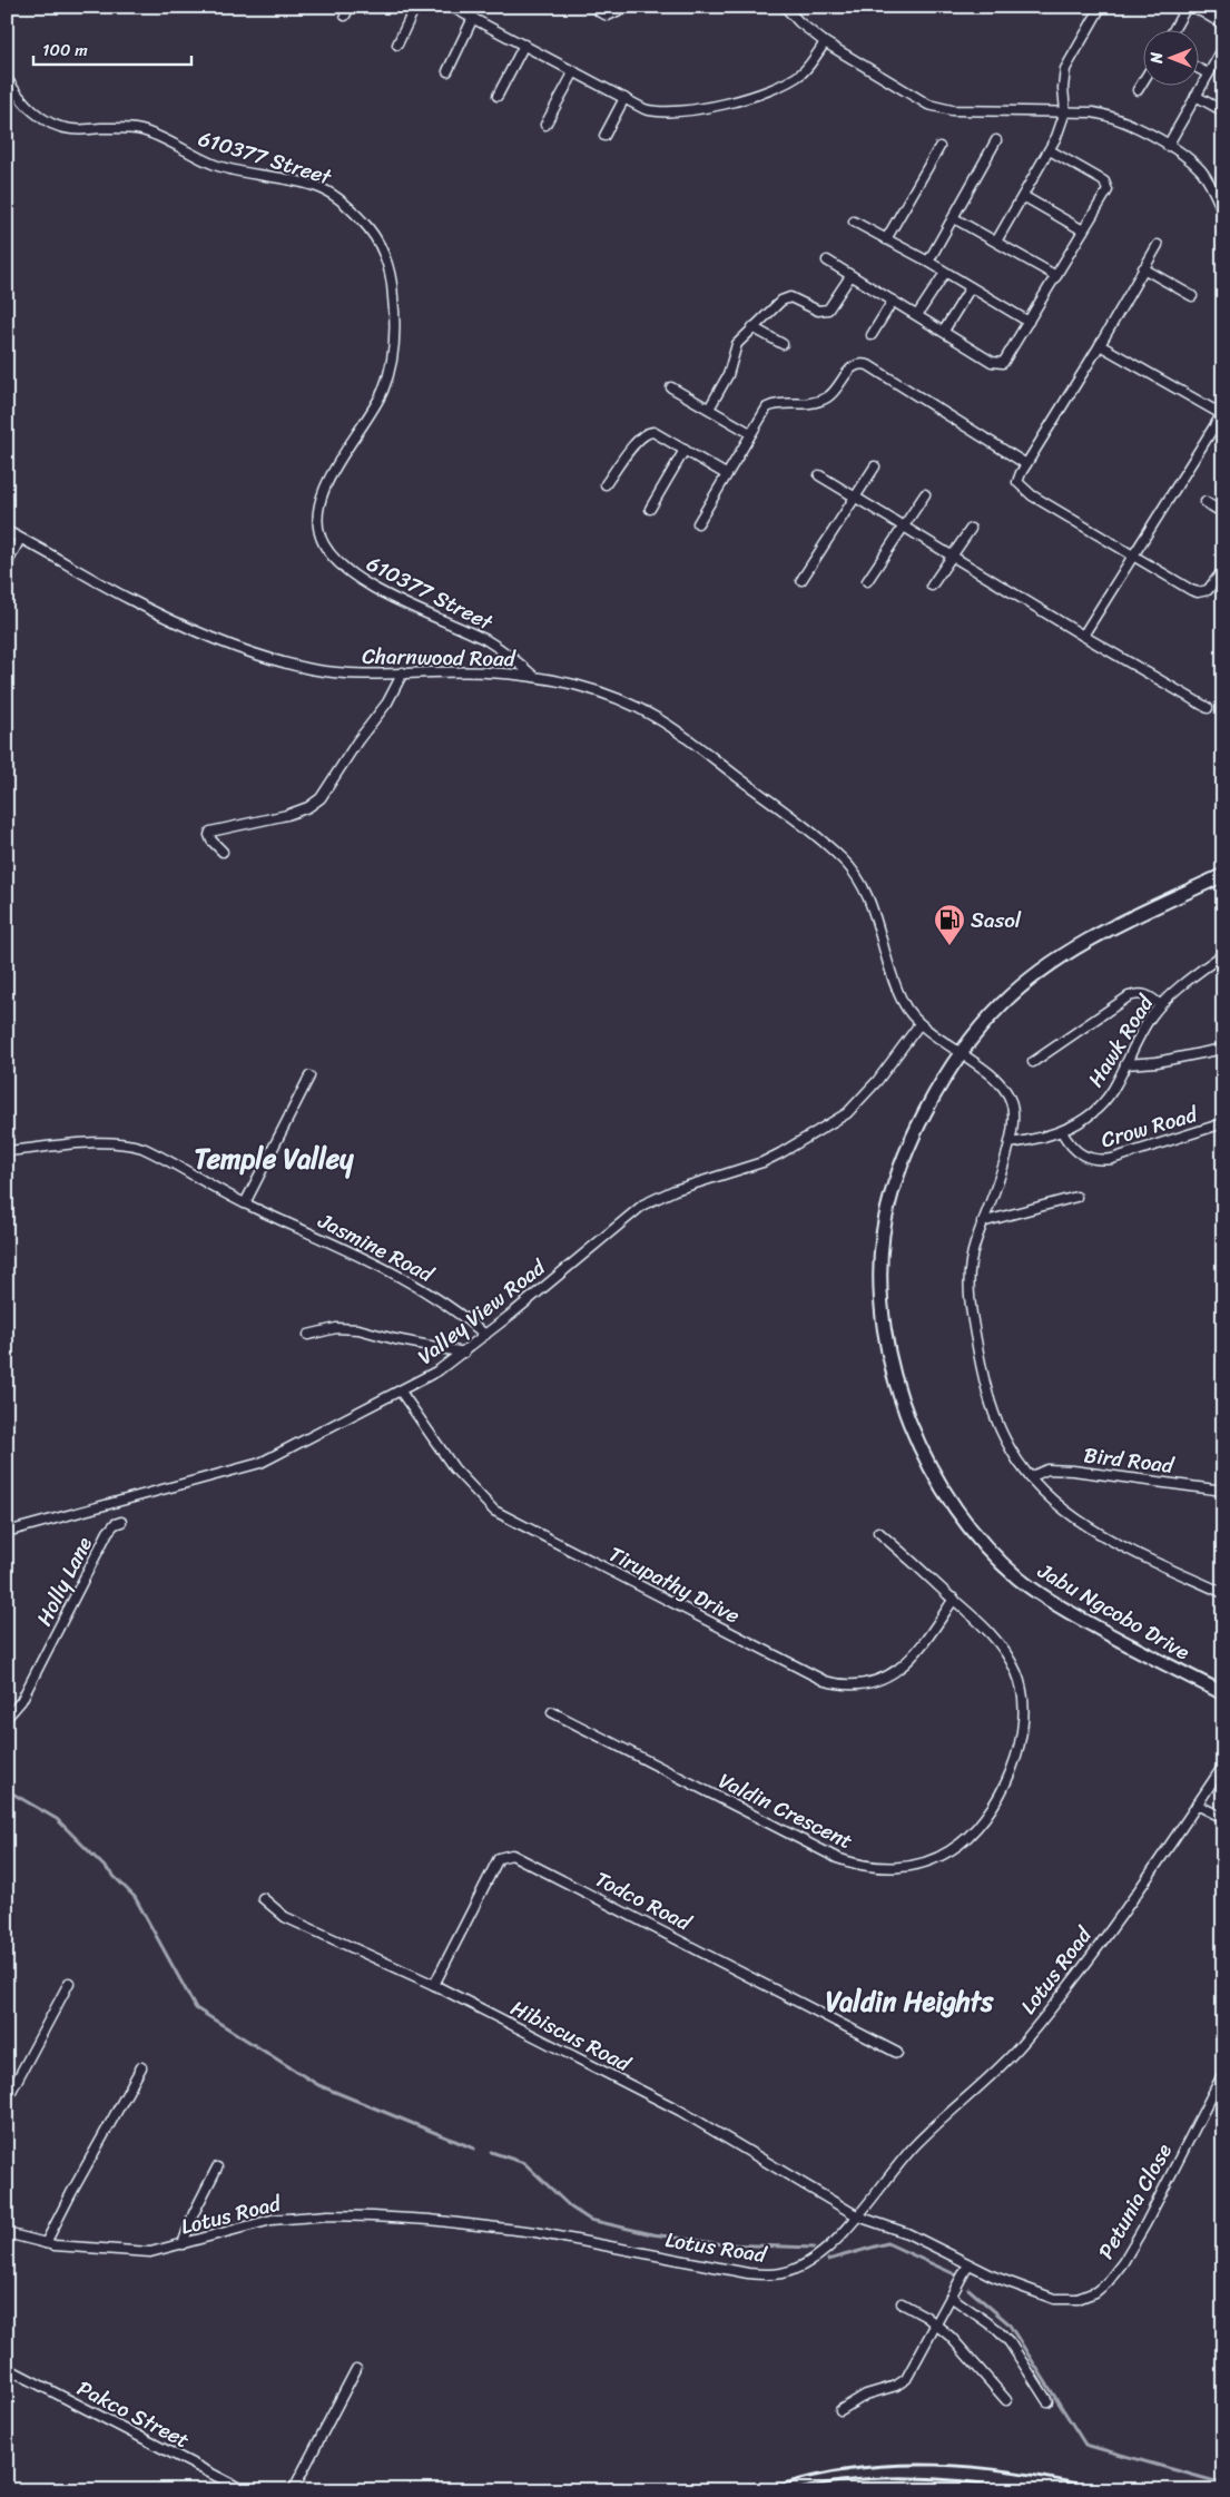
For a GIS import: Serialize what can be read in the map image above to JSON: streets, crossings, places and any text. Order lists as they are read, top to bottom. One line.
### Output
{"streets":{"main road":["Jabu Ngcobo Drive"],"street":["610377 Street","Charnwood Road","Hawk Road","Crow Road","Jasmine Road","Valley View Road","Bird Road","Holly Lane","Tirupathy Drive","Valdin Crescent","Todco Road","Lotus Road","Hibiscus Road","Petunia Close","Pakco Street"]},"crossings":[["610377 Street","Charnwood Road"],["Charnwood Road","Hawk Road"],["Charnwood Road","Valley View Road"],["Charnwood Road","Bird Road"],["Charnwood Road","Jabu Ngcobo Drive"],["Hawk Road","Crow Road"],["Jasmine Road","Valley View Road"],["Valley View Road","Tirupathy Drive"],["Tirupathy Drive","Valdin Crescent"],["Todco Road","Hibiscus Road"],["Lotus Road","Hibiscus Road"],["Lotus Road","Petunia Close"],["Hibiscus Road","Petunia Close"]],"districts":["Temple Valley","Valdin Heights"],"places":{"fuel station":["Sasol"]},"scale_bar":"100 m","north":"left"}
